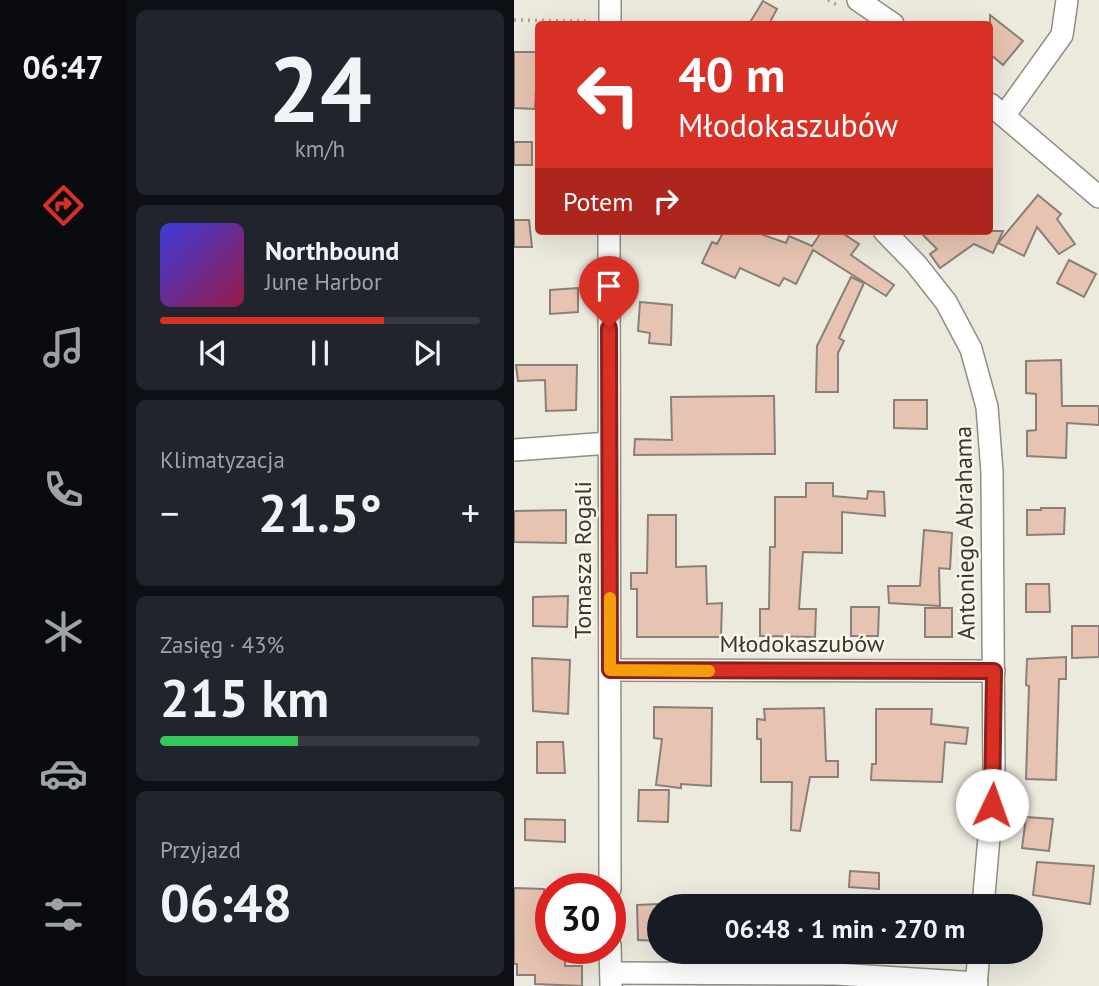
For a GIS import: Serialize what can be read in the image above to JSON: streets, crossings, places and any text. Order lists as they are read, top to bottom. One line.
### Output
{"streets":{"street":["Antoniego Abrahama","Tomasza Rogali","Młodokaszubów"]},"crossings":[["Antoniego Abrahama","Młodokaszubów"],["Tomasza Rogali","Młodokaszubów"]],"page":{"tabs":"06:47","tile":[["24","km/h"],"Klimatyzacja",["Zasięg · 43%","215 km"],["Przyjazd","06:48"]],"turn":["40 m","Młodokaszubów"],"then":"Potem","song":["Northbound","June Harbor"],"heat":["−","21.5°","+"],"limit":"30","trip":"06:48 · 1 min · 270 m"}}
